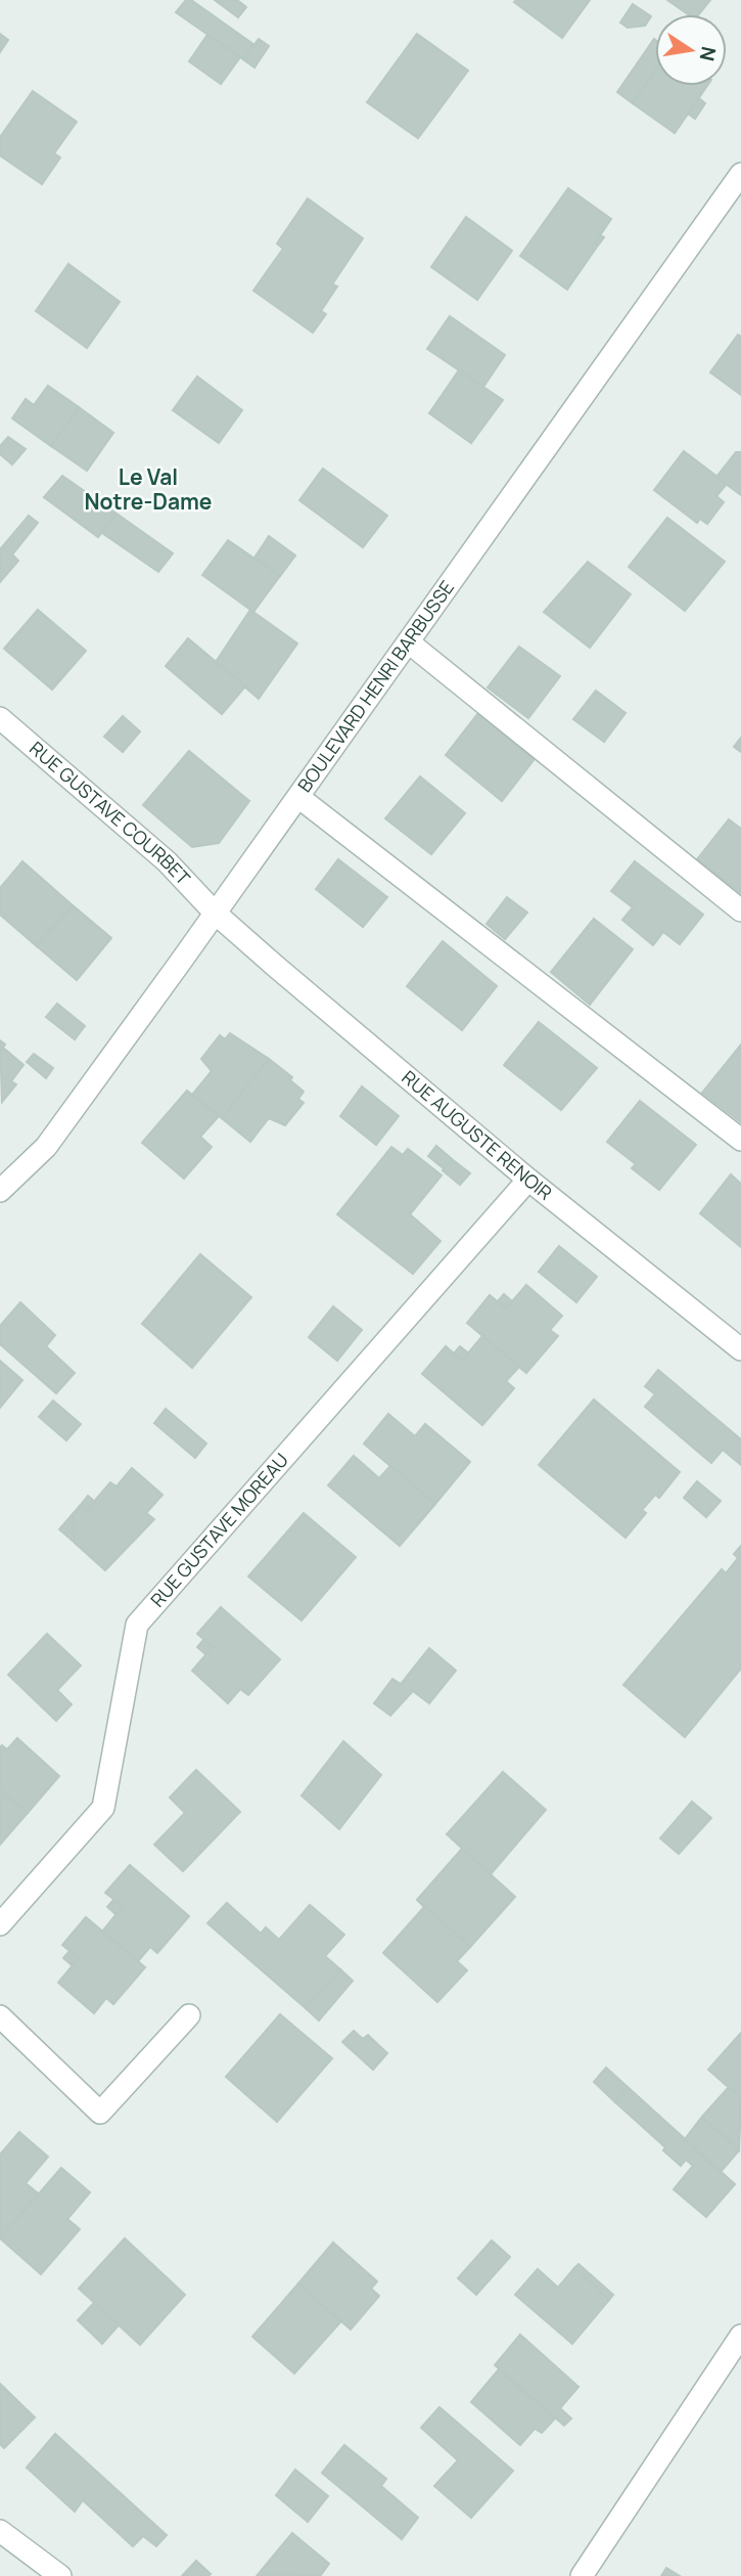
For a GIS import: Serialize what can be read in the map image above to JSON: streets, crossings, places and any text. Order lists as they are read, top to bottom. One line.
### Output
{"streets":{"street":["BOULEVARD HENRI BARBUSSE","RUE GUSTAVE COURBET","RUE AUGUSTE RENOIR","RUE GUSTAVE MOREAU"]},"crossings":[["BOULEVARD HENRI BARBUSSE","RUE GUSTAVE COURBET"],["BOULEVARD HENRI BARBUSSE","RUE AUGUSTE RENOIR"],["RUE GUSTAVE COURBET","RUE AUGUSTE RENOIR"],["RUE AUGUSTE RENOIR","RUE GUSTAVE MOREAU"]],"districts":["Le Val Notre-Dame"],"north":"right"}
